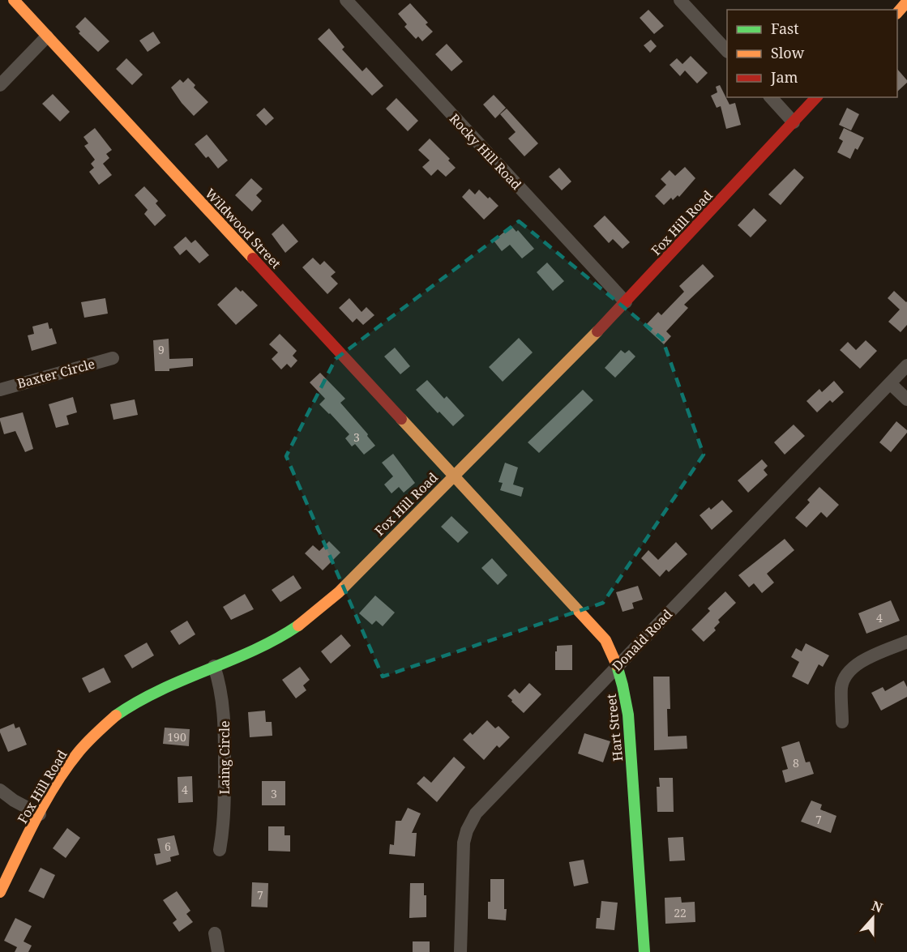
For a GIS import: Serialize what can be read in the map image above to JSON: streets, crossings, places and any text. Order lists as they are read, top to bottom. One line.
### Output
{"streets":{"street":["Rocky Hill Road","Fox Hill Road","Wildwood Street","Baxter Circle","Donald Road","Hart Street","Laing Circle"]},"crossings":[["Rocky Hill Road","Fox Hill Road"],["Fox Hill Road","Wildwood Street"],["Fox Hill Road","Hart Street"],["Fox Hill Road","Laing Circle"],["Wildwood Street","Hart Street"],["Donald Road","Hart Street"]],"house_numbers":["9","3","4","190","8","4","3","7","6","7","22"],"legend":["Fast","Slow","Jam"],"north":"top"}
